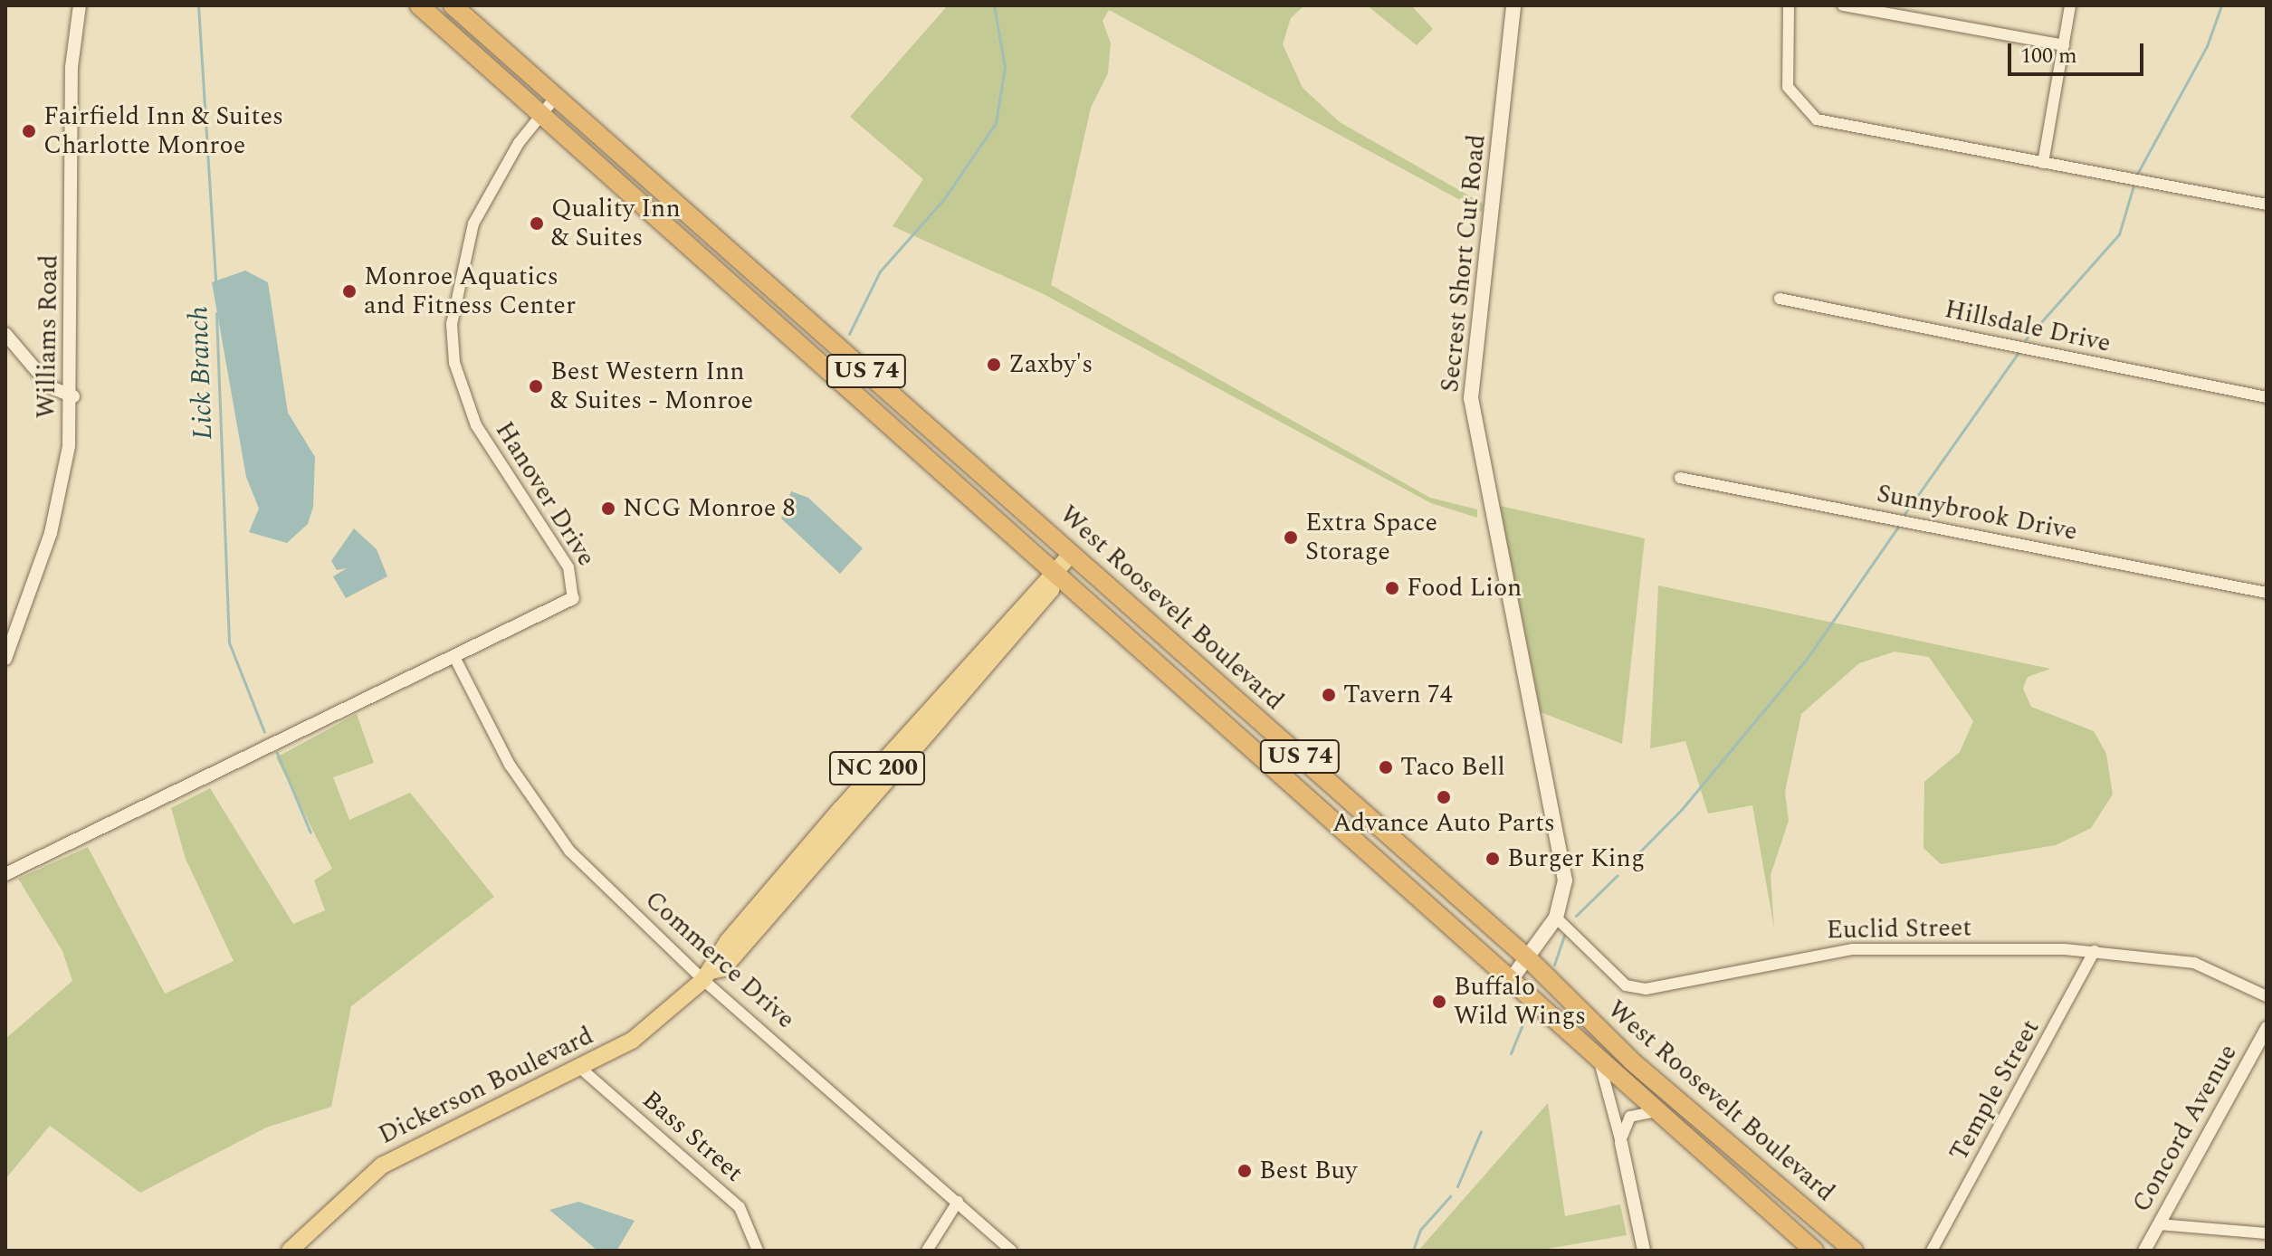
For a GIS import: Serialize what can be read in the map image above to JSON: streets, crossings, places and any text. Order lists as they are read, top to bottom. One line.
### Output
{"streets":{"highway":["US 74","West Roosevelt Boulevard"],"main road":["Secrest Short Cut Road","NC 200","Dickerson Boulevard"],"street":["Hillsdale Drive","Williams Road","Hanover Drive","Sunnybrook Drive","Euclid Street","Commerce Drive","Temple Street","Concord Avenue","Bass Street"]},"crossings":[["Secrest Short Cut Road","West Roosevelt Boulevard"],["Secrest Short Cut Road","Euclid Street"],["Hanover Drive","West Roosevelt Boulevard"],["West Roosevelt Boulevard","Dickerson Boulevard"],["NC 200","Dickerson Boulevard"],["Euclid Street","Temple Street"],["Commerce Drive","Dickerson Boulevard"],["Dickerson Boulevard","Bass Street"]],"water":["Lick Branch"],"places":["Fairfield Inn & Suites Charlotte Monroe","Quality Inn & Suites","Monroe Aquatics and Fitness Center","Zaxby's","Best Western Inn & Suites - Monroe","NCG Monroe 8","Extra Space Storage","Food Lion","Tavern 74","Taco Bell","Advance Auto Parts","Burger King","Buffalo Wild Wings","Best Buy"],"scale_bar":"100 m"}
